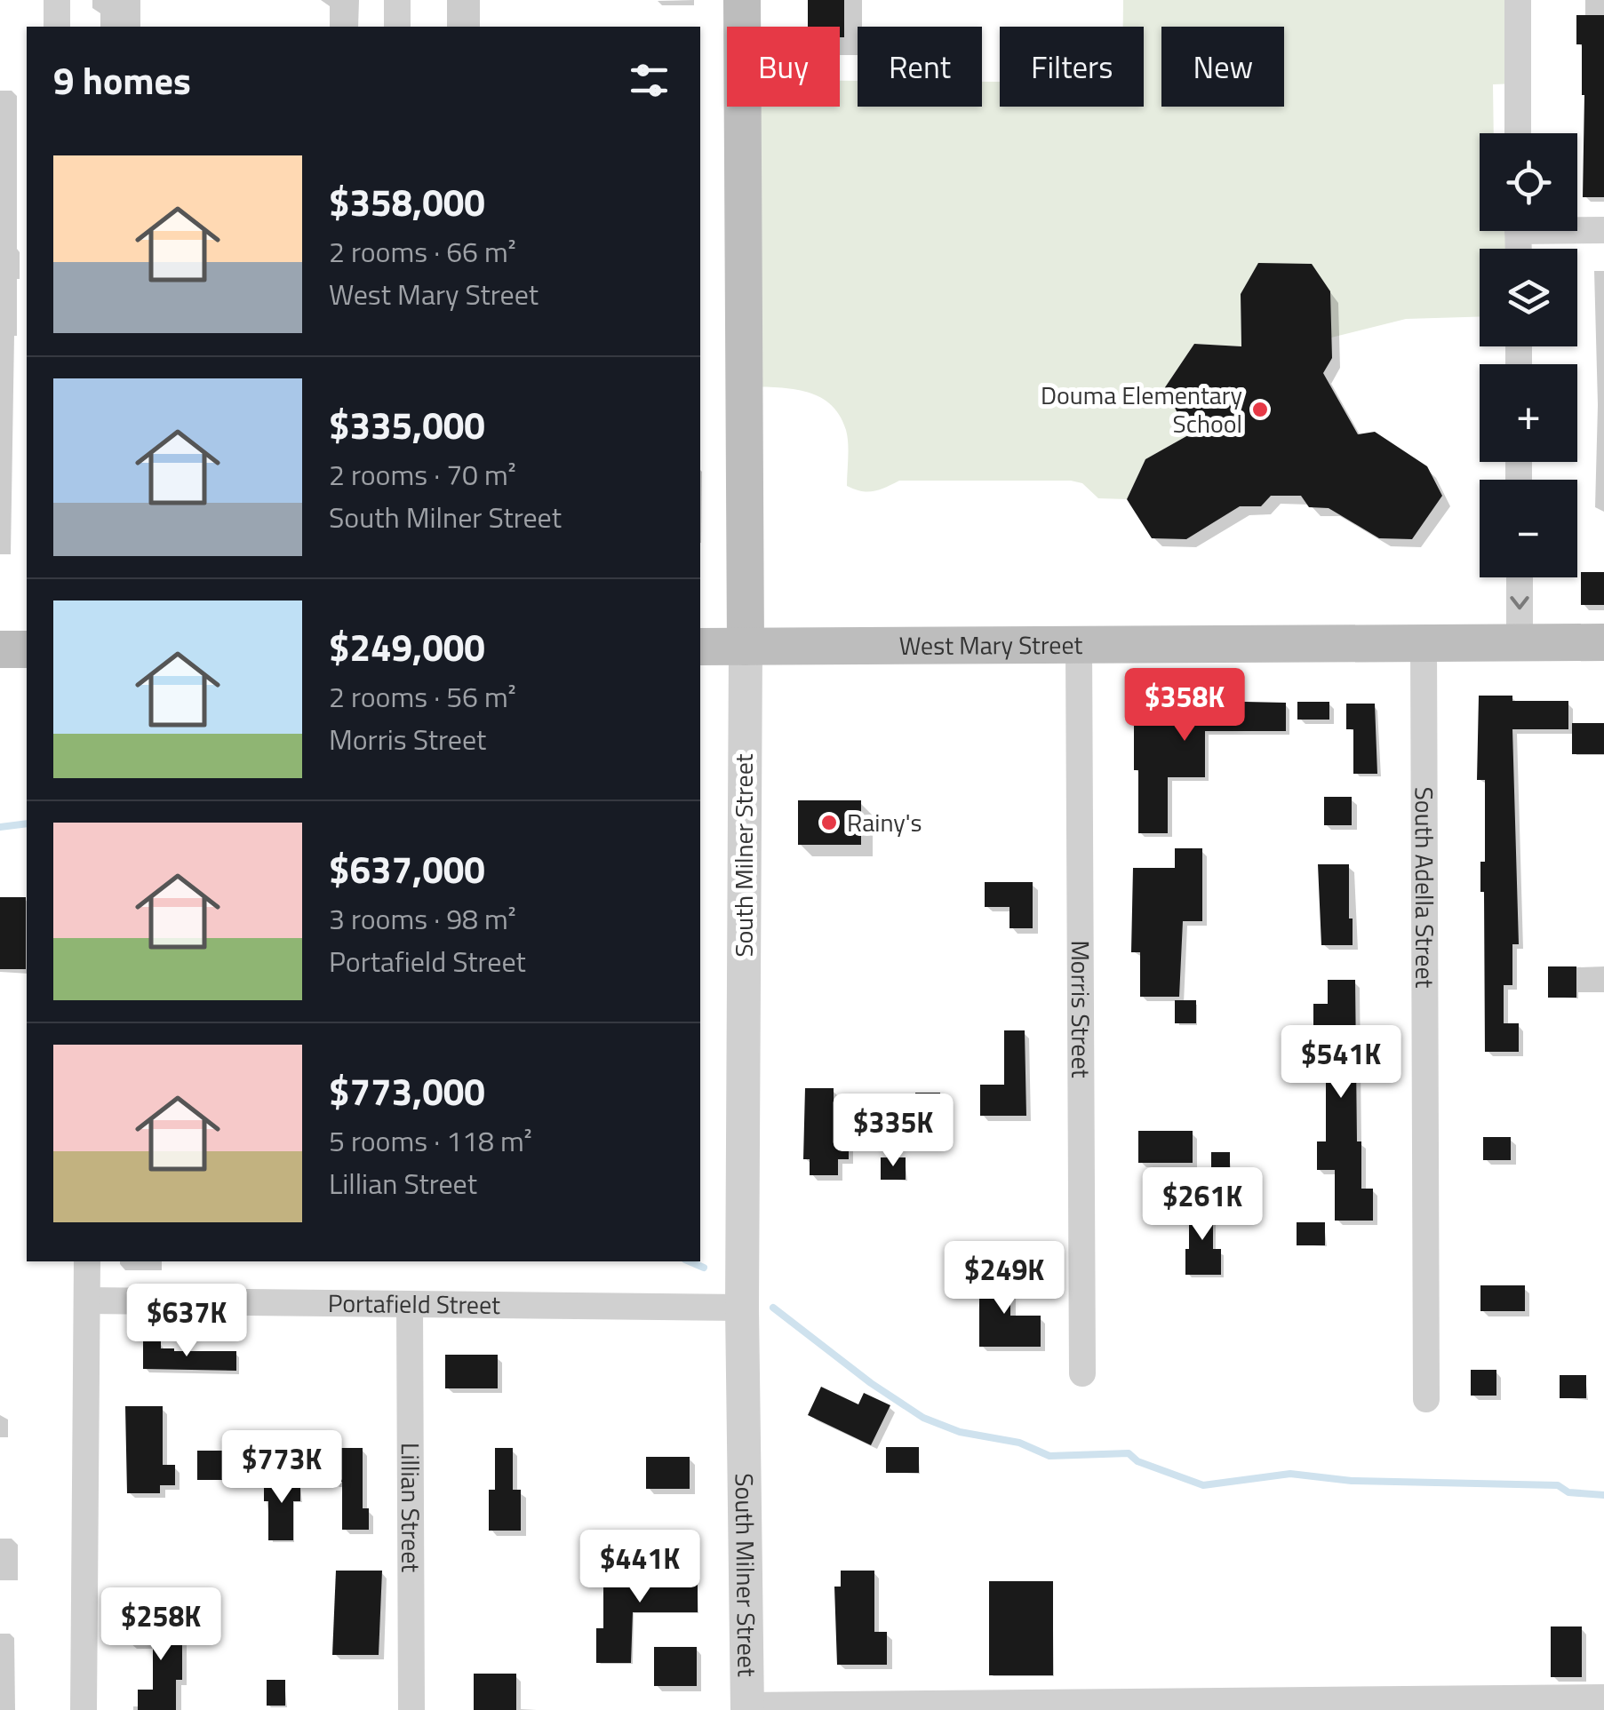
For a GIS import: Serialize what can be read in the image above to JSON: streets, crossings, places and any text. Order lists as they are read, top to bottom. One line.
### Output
{"streets":{"main road":["West Mary Street","South Milner Street"],"street":["South Adella Street","Morris Street","Portafield Street","Lillian Street"]},"crossings":[["West Mary Street","South Milner Street"],["West Mary Street","South Adella Street"],["West Mary Street","Morris Street"],["South Milner Street","Portafield Street"],["Portafield Street","Lillian Street"]],"places":["Douma Elementary School","Rainy's"],"page":{"chip":["Buy","Rent","Filters","New"],"heading":"9 homes","map_buttons":["+","−"],"list":[{"name":"$358,000","note":"2 rooms · 66 m² · West Mary Street"},{"name":"$335,000","note":"2 rooms · 70 m² · South Milner Street"},{"name":"$249,000","note":"2 rooms · 56 m² · Morris Street"},{"name":"$637,000","note":"3 rooms · 98 m² · Portafield Street"},{"name":"$773,000","note":"5 rooms · 118 m² · Lillian Street"}],"price":["$358K","$541K","$335K","$261K","$249K","$637K","$773K","$441K","$258K"]}}
